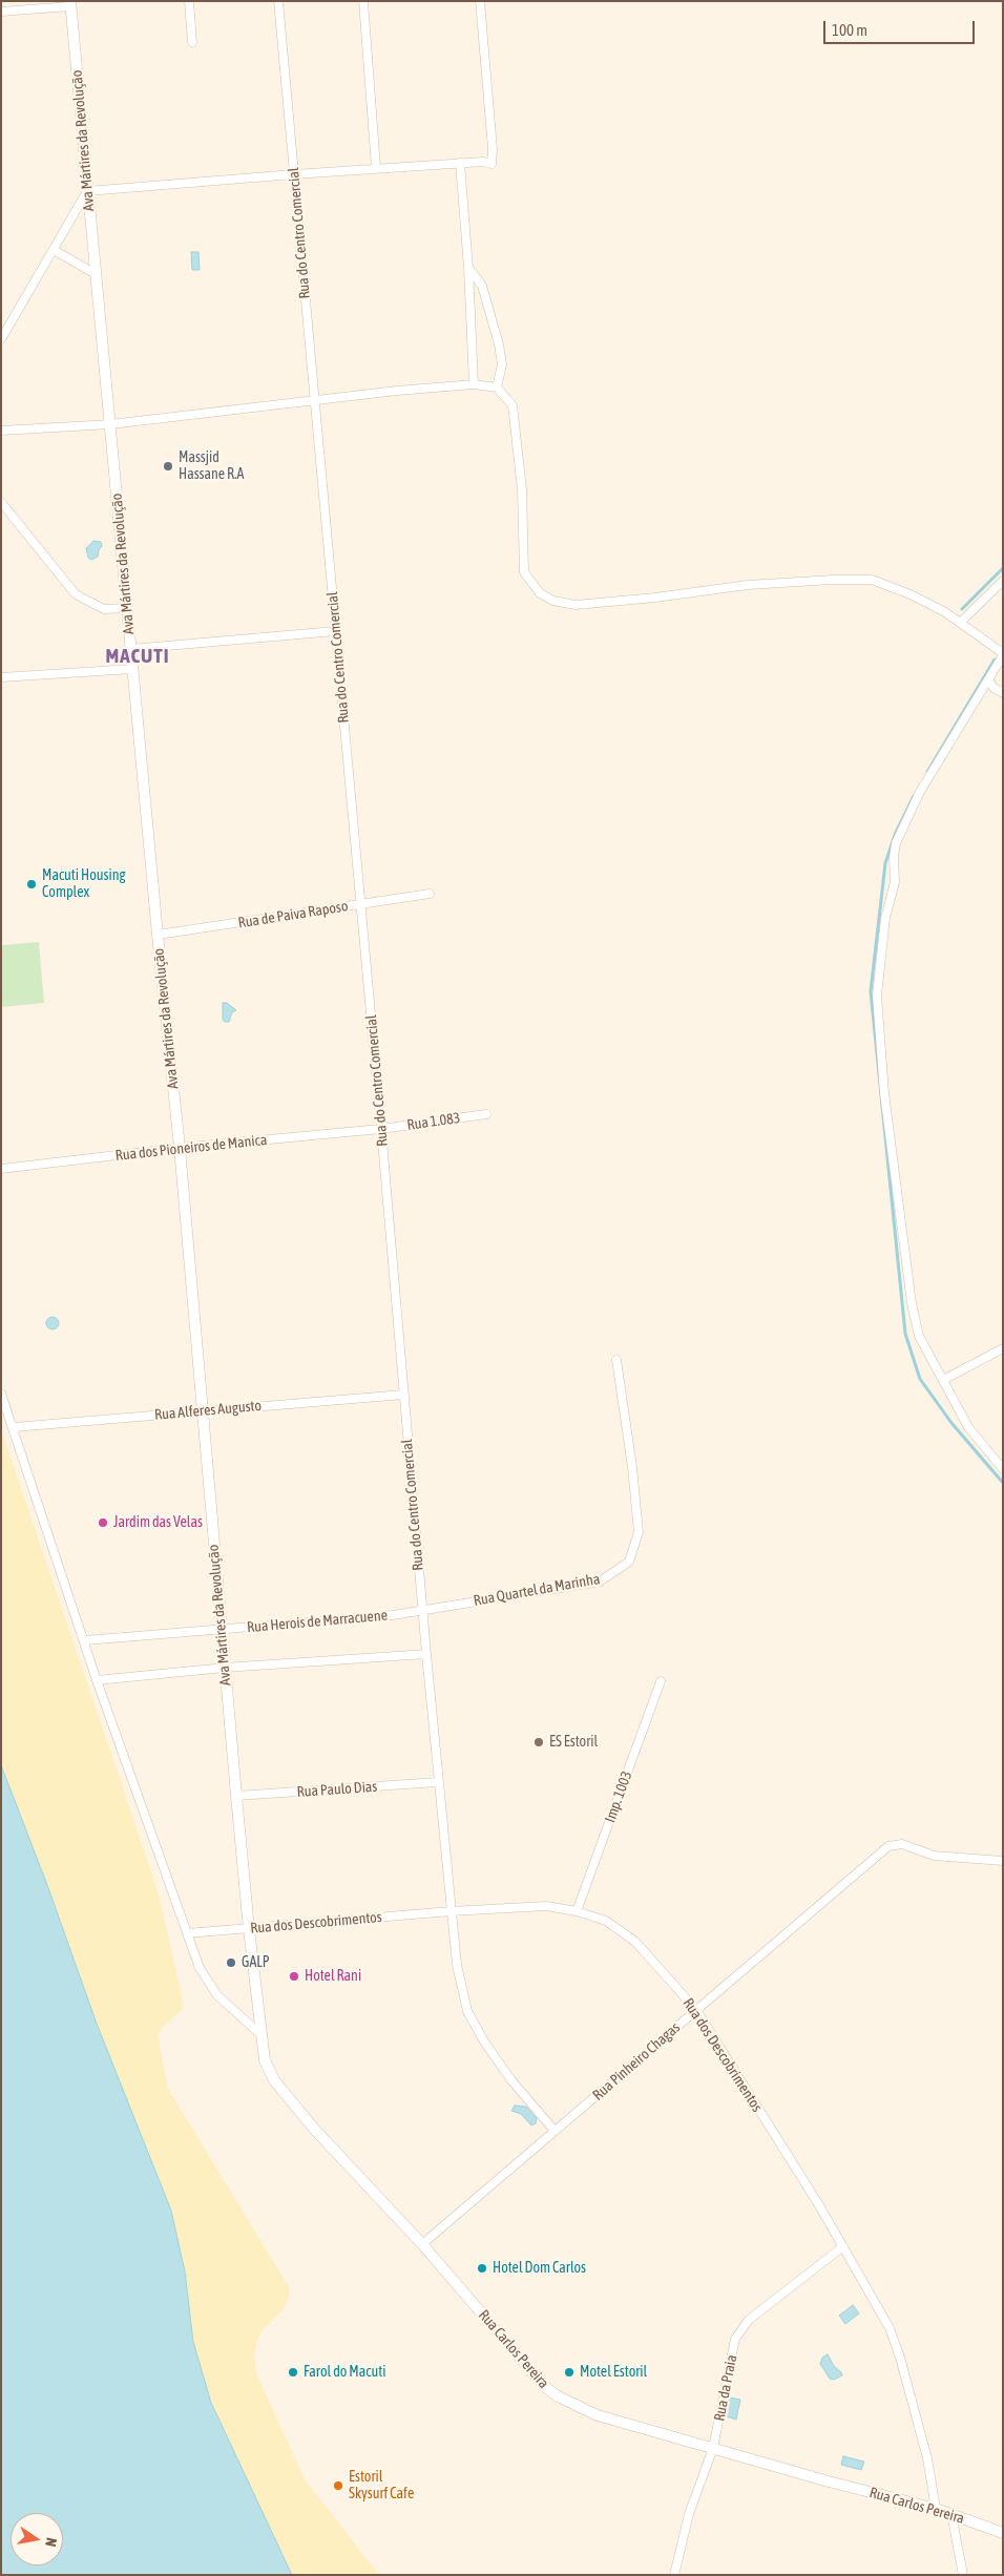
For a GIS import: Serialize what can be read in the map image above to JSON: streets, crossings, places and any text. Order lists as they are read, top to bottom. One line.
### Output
{"streets":{"street":["Ava Mártires da Revolução","Rua do Centro Comercial","Rua de Paiva Raposo","Rua 1.083","Rua dos Pioneiros de Manica","Rua Alferes Augusto","Rua Quartel da Marinha","Rua Herois de Marracuene","Rua Paulo Dias","Imp. 1003","Rua dos Descobrimentos","Rua Pinheiro Chagas","Rua Carlos Pereira","Rua da Praia"]},"crossings":[["Ava Mártires da Revolução","Rua de Paiva Raposo"],["Ava Mártires da Revolução","Rua dos Pioneiros de Manica"],["Ava Mártires da Revolução","Rua Alferes Augusto"],["Ava Mártires da Revolução","Rua Herois de Marracuene"],["Ava Mártires da Revolução","Rua Paulo Dias"],["Ava Mártires da Revolução","Rua dos Descobrimentos"],["Ava Mártires da Revolução","Rua Carlos Pereira"],["Rua do Centro Comercial","Rua de Paiva Raposo"],["Rua do Centro Comercial","Rua 1.083"],["Rua do Centro Comercial","Rua dos Pioneiros de Manica"],["Rua do Centro Comercial","Rua Alferes Augusto"],["Rua do Centro Comercial","Rua Quartel da Marinha"],["Rua do Centro Comercial","Rua Herois de Marracuene"],["Rua do Centro Comercial","Rua Paulo Dias"],["Rua do Centro Comercial","Rua dos Descobrimentos"],["Rua do Centro Comercial","Rua Pinheiro Chagas"],["Rua 1.083","Rua dos Pioneiros de Manica"],["Rua Quartel da Marinha","Rua Herois de Marracuene"],["Imp. 1003","Rua dos Descobrimentos"],["Rua dos Descobrimentos","Rua Pinheiro Chagas"],["Rua dos Descobrimentos","Rua Carlos Pereira"],["Rua dos Descobrimentos","Rua da Praia"],["Rua Pinheiro Chagas","Rua Carlos Pereira"],["Rua Carlos Pereira","Rua da Praia"]],"districts":["MACUTI"],"places":["Massjid Hassane R.A","Macuti Housing Complex","Jardim das Velas","ES Estoril","GALP","Hotel Rani","Hotel Dom Carlos","Farol do Macuti","Motel Estoril","Estoril Skysurf Cafe"],"scale_bar":"100 m","north":"right"}
